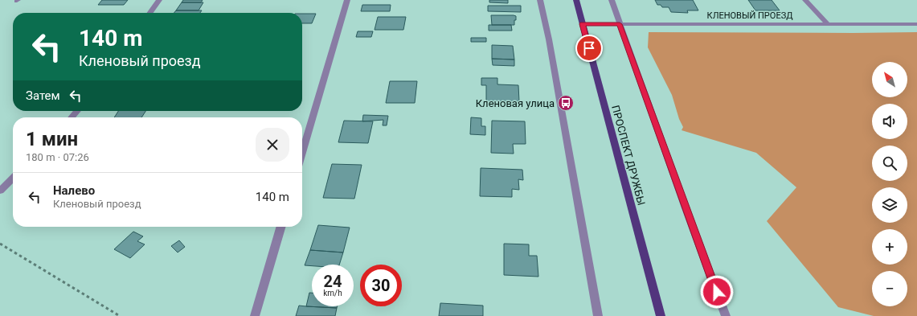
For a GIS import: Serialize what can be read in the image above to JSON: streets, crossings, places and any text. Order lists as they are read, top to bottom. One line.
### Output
{"streets":{"main road":["ПРОСПЕКТ ДРУЖБЫ"],"street":["КЛЕНОВЫЙ ПРОЕЗД"]},"crossings":[["КЛЕНОВЫЙ ПРОЕЗД","ПРОСПЕКТ ДРУЖБЫ"]],"places":{"bus stop":["Кленовая улица"]},"north":"top left","page":{"turn":["140 m","Кленовый проезд"],"map_buttons":["+","−"],"then":"Затем","heading":["1 мин","180 m · 07:26"],"list":[{"name":"Налево","note":"Кленовый проезд","value":"140 m"}],"speed":"24 km/h","limit":"30"}}
